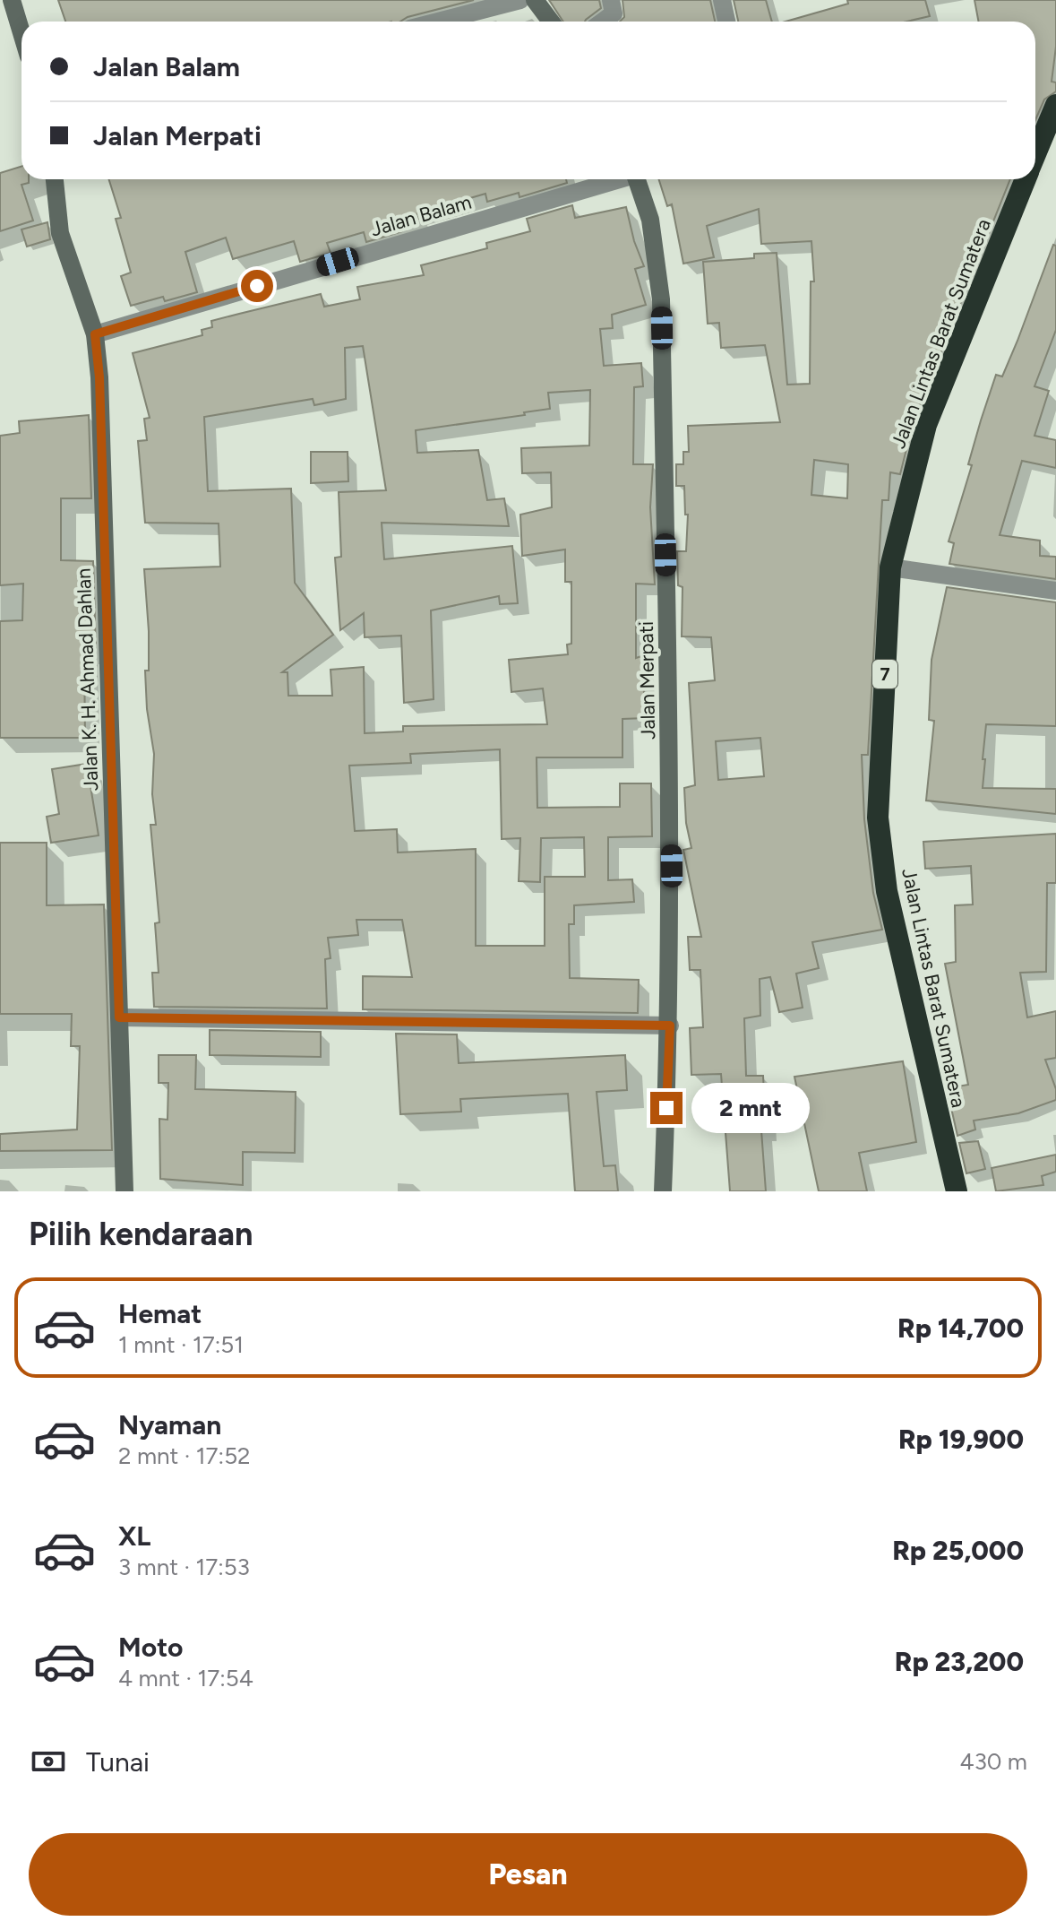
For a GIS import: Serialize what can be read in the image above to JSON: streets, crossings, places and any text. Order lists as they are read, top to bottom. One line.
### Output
{"streets":{"highway":["Jalan Lintas Barat Sumatera","7"],"main road":["Jalan K. H. Ahmad Dahlan","Jalan Merpati"],"street":["Jalan Balam"]},"crossings":[["Jalan Balam","Jalan K. H. Ahmad Dahlan"]],"page":{"banner":["Jalan Balam","Jalan Merpati"],"bubble":"2 mnt","heading":"Pilih kendaraan","list":[{"name":"Hemat","note":"1 mnt · 17:51","value":"Rp 14,700"},{"name":"Nyaman","note":"2 mnt · 17:52","value":"Rp 19,900"},{"name":"XL","note":"3 mnt · 17:53","value":"Rp 25,000"},{"name":"Moto","note":"4 mnt · 17:54","value":"Rp 23,200"}],"pay":["Tunai","430 m"],"buttons":"Pesan"}}
